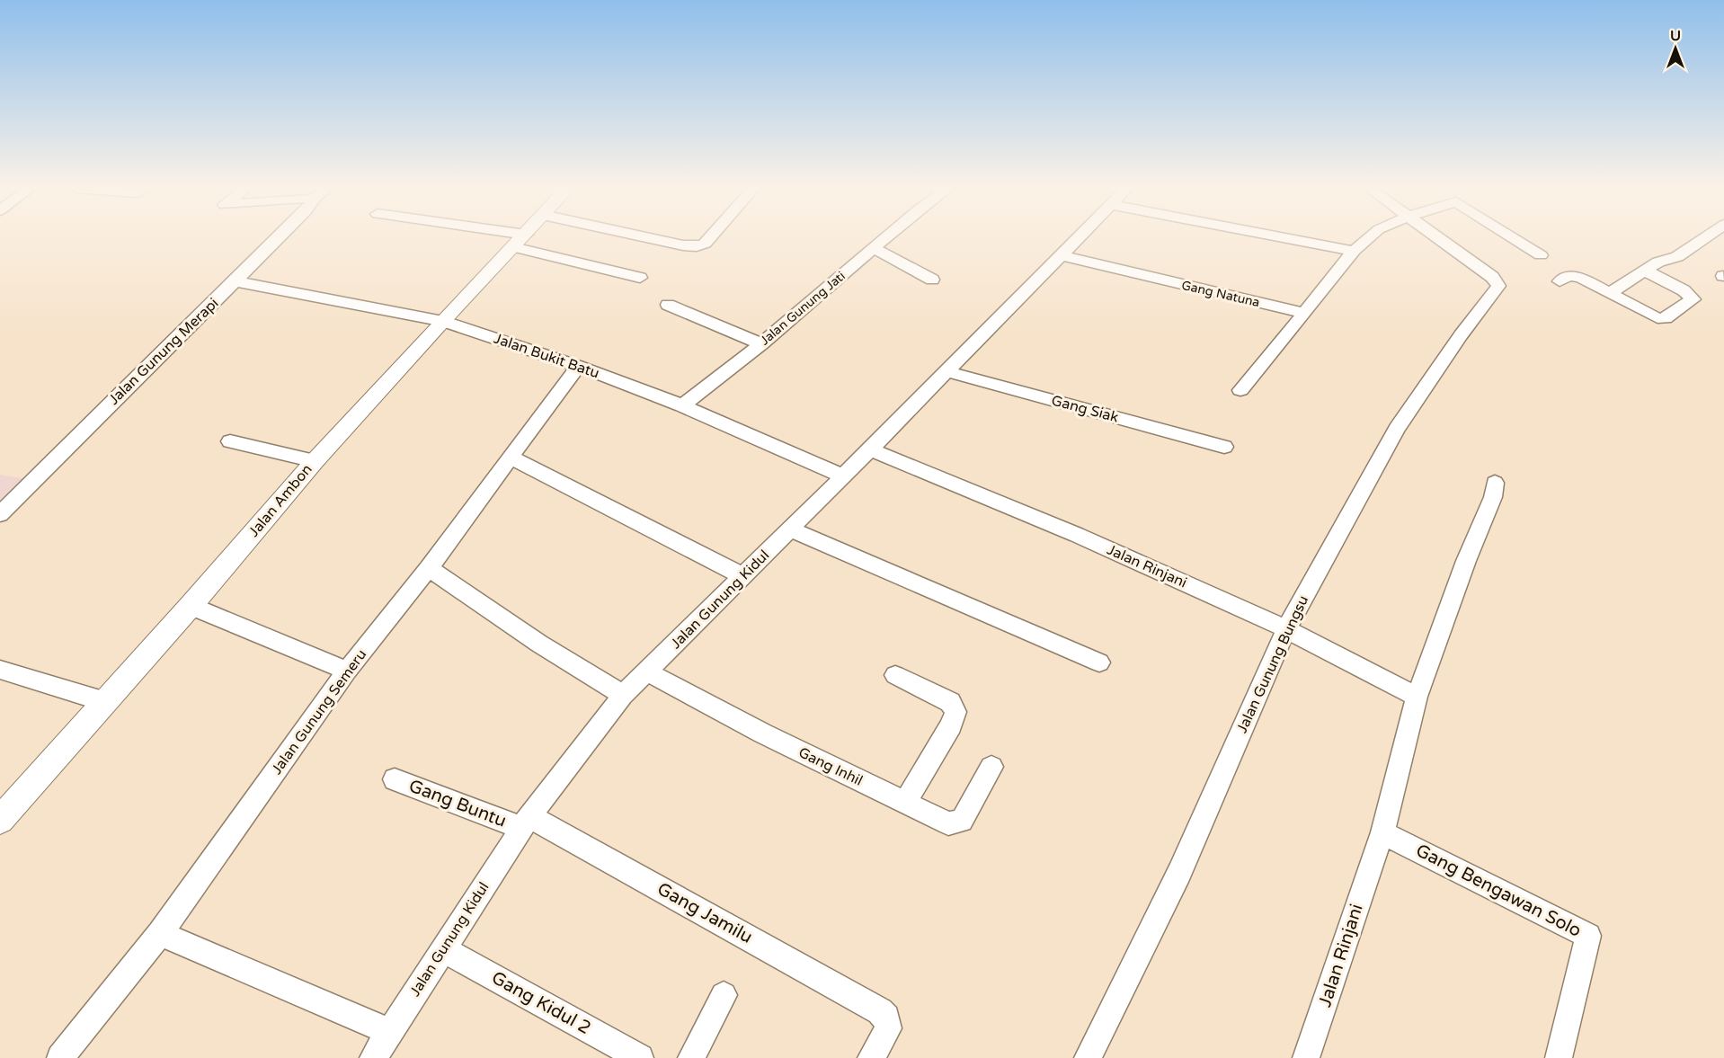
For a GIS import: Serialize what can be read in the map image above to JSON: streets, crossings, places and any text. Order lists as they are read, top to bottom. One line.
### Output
{"streets":{"street":["Gang Natuna","Jalan Gunung Jati","Jalan Gunung Merapi","Jalan Bukit Batu","Gang Siak","Jalan Ambon","Jalan Rinjani","Jalan Gunung Kidul","Jalan Gunung Bungsu","Jalan Gunung Semeru","Gang Inhil","Gang Buntu","Gang Bengawan Solo","Gang Jamilu","Gang Kidul 2"]},"crossings":[["Gang Natuna","Jalan Gunung Kidul"],["Jalan Gunung Jati","Jalan Bukit Batu"],["Jalan Gunung Merapi","Jalan Bukit Batu"],["Jalan Bukit Batu","Jalan Ambon"],["Jalan Bukit Batu","Jalan Gunung Kidul"],["Jalan Bukit Batu","Jalan Gunung Semeru"],["Gang Siak","Jalan Gunung Kidul"],["Jalan Rinjani","Jalan Gunung Kidul"],["Jalan Rinjani","Jalan Gunung Bungsu"],["Jalan Rinjani","Gang Bengawan Solo"],["Jalan Gunung Kidul","Gang Inhil"],["Jalan Gunung Kidul","Gang Buntu"],["Jalan Gunung Kidul","Gang Jamilu"],["Jalan Gunung Kidul","Gang Kidul 2"],["Gang Buntu","Gang Jamilu"]],"north":"top"}
